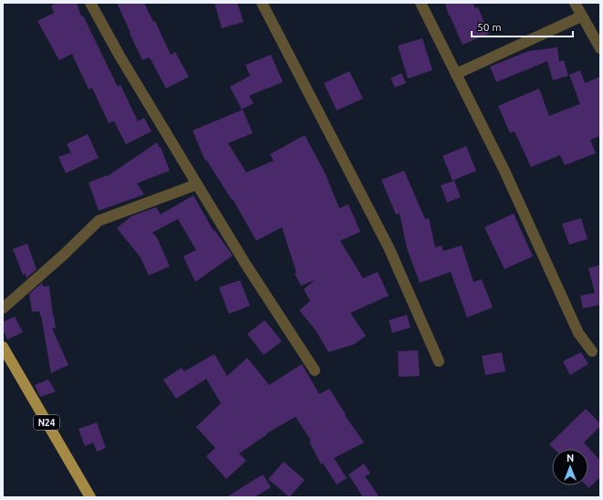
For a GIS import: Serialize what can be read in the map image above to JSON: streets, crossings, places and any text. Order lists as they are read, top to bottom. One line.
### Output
{"streets":{"main road":["N24"]},"scale_bar":"50 m","north":"top"}
